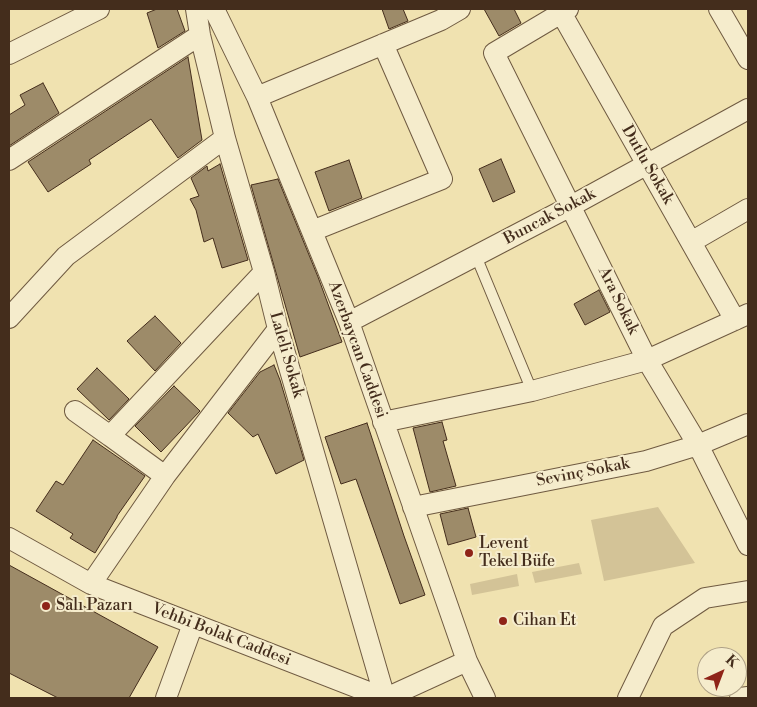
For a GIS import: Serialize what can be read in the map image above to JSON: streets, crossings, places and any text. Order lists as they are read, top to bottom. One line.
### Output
{"streets":{"street":["Dutlu Sokak","Buncak Sokak","Ara Sokak","Azerbaycan Caddesi","Laleli Sokak","Sevinç Sokak","Vehbi Bolak Caddesi"]},"crossings":[["Dutlu Sokak","Buncak Sokak"],["Dutlu Sokak","Ara Sokak"],["Buncak Sokak","Ara Sokak"],["Buncak Sokak","Azerbaycan Caddesi"],["Ara Sokak","Sevinç Sokak"],["Azerbaycan Caddesi","Sevinç Sokak"],["Laleli Sokak","Vehbi Bolak Caddesi"]],"places":["Levent Tekel Büfe","Salı Pazarı","Cihan Et"],"north":"top right"}
